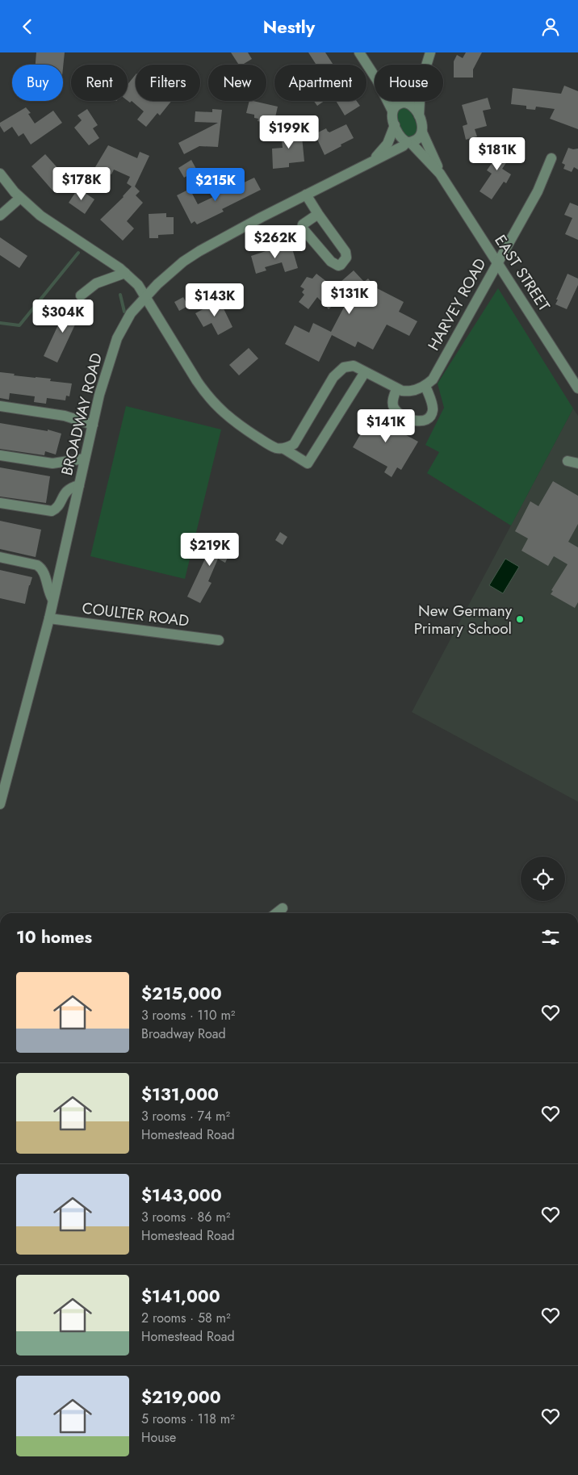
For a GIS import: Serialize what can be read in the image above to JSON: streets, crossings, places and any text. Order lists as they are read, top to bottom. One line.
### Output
{"streets":{"street":["EAST STREET","HARVEY ROAD","BROADWAY ROAD","COULTER ROAD"]},"crossings":[["EAST STREET","HARVEY ROAD"],["EAST STREET","BROADWAY ROAD"],["BROADWAY ROAD","COULTER ROAD"]],"places":["New Germany Primary School"],"page":{"header":"Nestly","chip":["Buy","Rent","Filters","New","Apartment","House"],"price":["$199K","$181K","$178K","$215K","$262K","$131K","$143K","$304K","$141K","$219K"],"heading":"10 homes","list":[{"name":"$215,000","note":"3 rooms · 110 m² · Broadway Road"},{"name":"$131,000","note":"3 rooms · 74 m² · Homestead Road"},{"name":"$143,000","note":"3 rooms · 86 m² · Homestead Road"},{"name":"$141,000","note":"2 rooms · 58 m² · Homestead Road"},{"name":"$219,000","note":"5 rooms · 118 m² · House"}]}}
